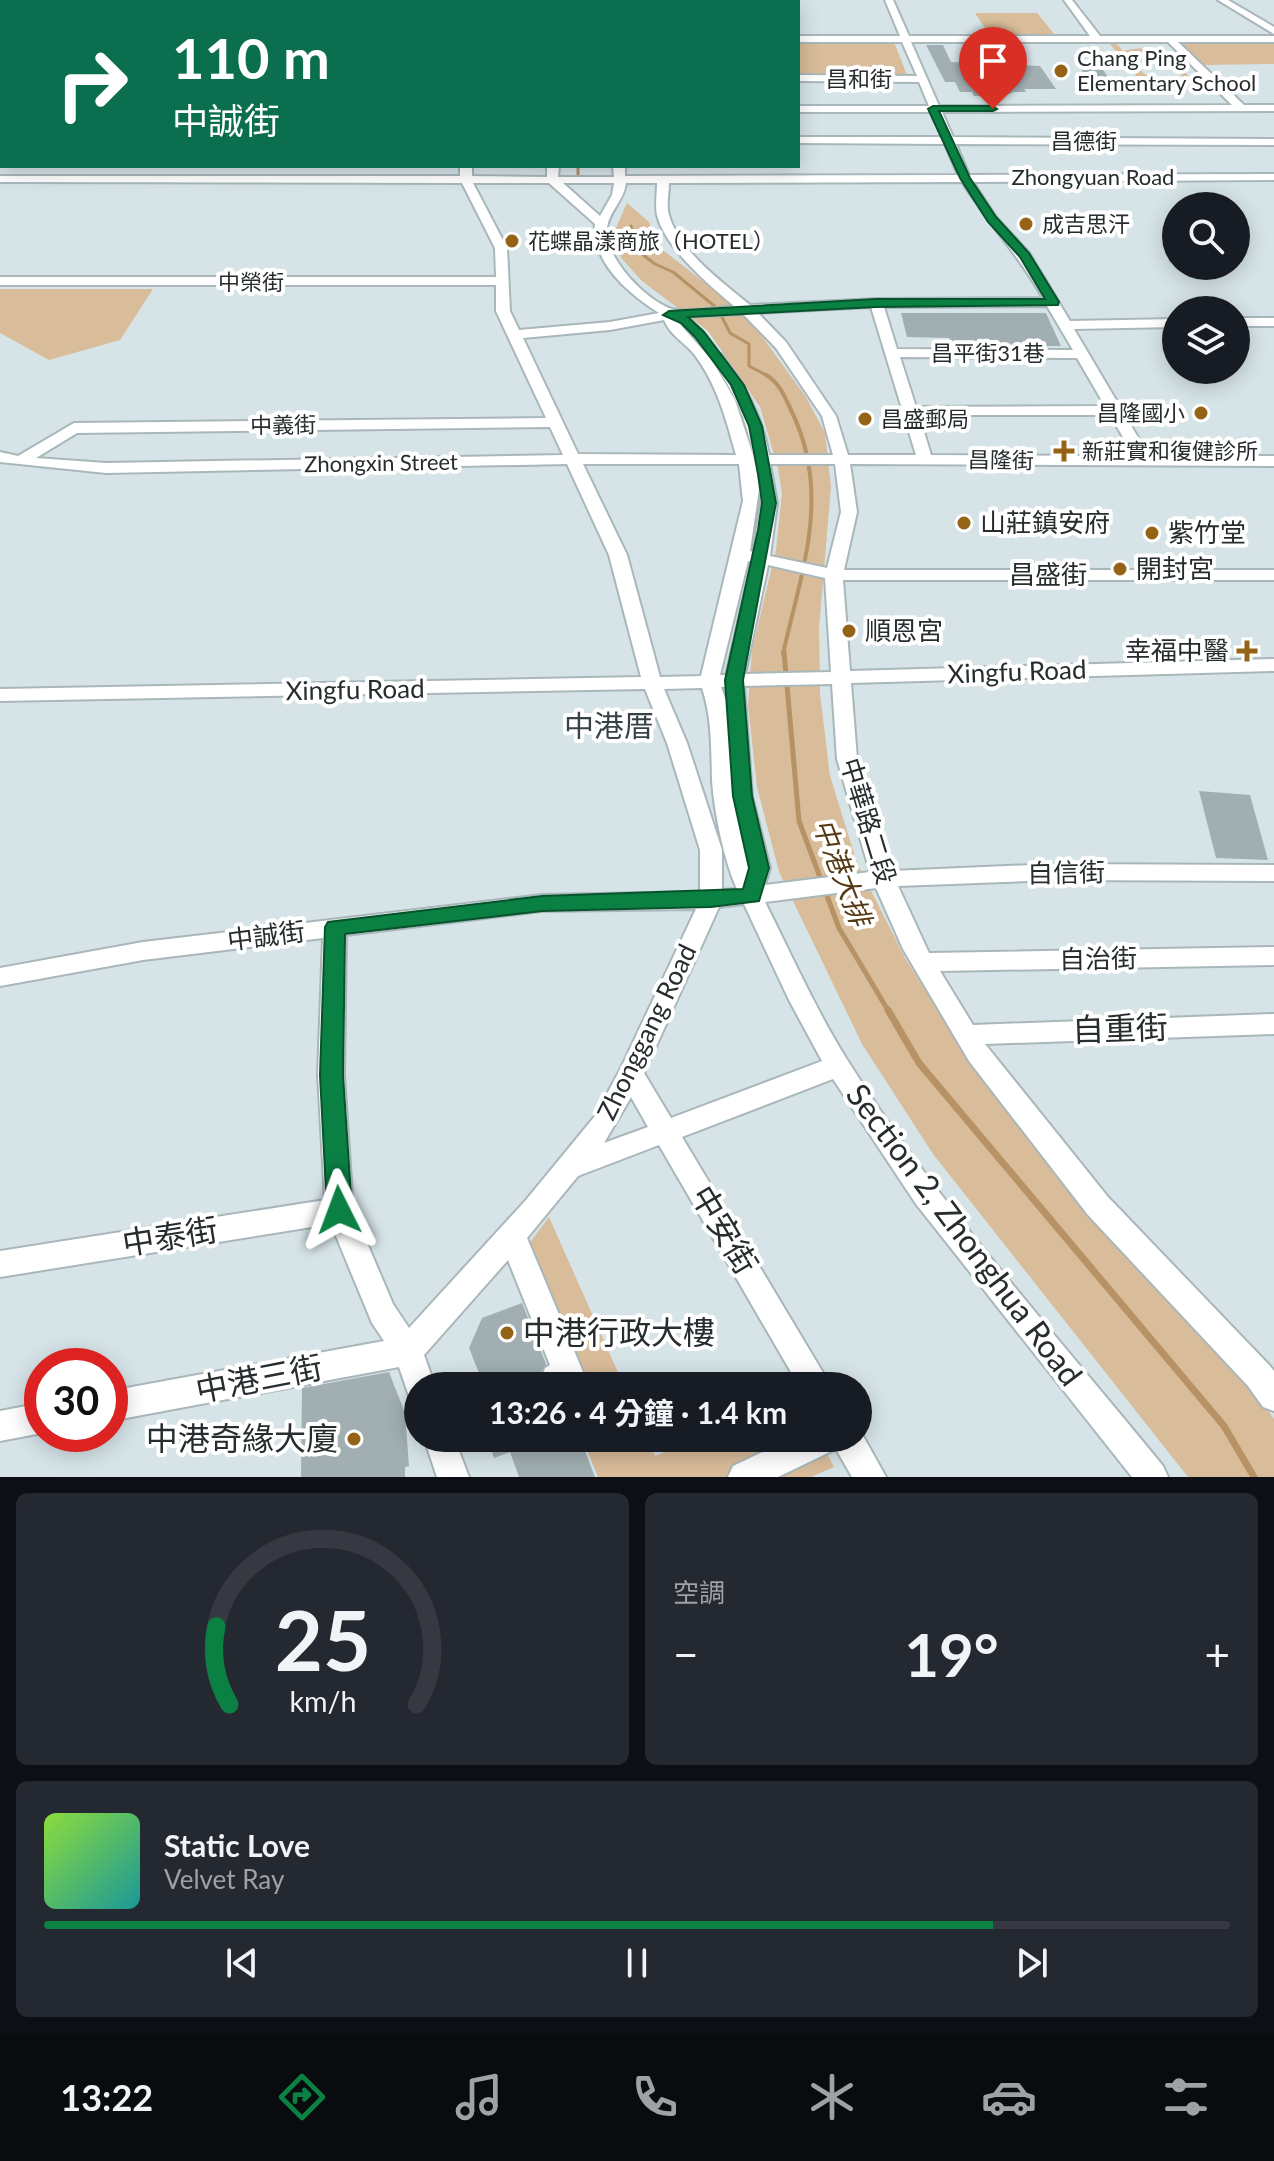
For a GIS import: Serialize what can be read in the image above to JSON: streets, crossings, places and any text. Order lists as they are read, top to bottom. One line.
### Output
{"streets":{"street":["昌和街","昌德街","Zhongyuan Road","中榮街","昌平街31巷","中義街","昌隆街","Zhongxin Street","昌盛街","Xingfu Road","中華路二段","自信街","中誠街","自治街","自重街","Zhonggang Road","中安街","Section 2, Zhonghua Road","中泰街","中港三街"]},"crossings":[["Zhongyuan Road","中華路二段"],["Zhongyuan Road","Zhonggang Road"],["中榮街","Zhonggang Road"],["中義街","Zhongxin Street"],["中義街","Zhonggang Road"],["昌隆街","Zhongxin Street"],["昌隆街","中華路二段"],["Zhongxin Street","Zhonggang Road"],["Zhongxin Street","Section 2, Zhonghua Road"],["昌盛街","中華路二段"],["昌盛街","Section 2, Zhonghua Road"],["Xingfu Road","中華路二段"],["Xingfu Road","Zhonggang Road"],["Xingfu Road","Section 2, Zhonghua Road"],["中華路二段","自信街"],["中華路二段","自治街"],["中華路二段","自重街"],["自信街","中誠街"],["自信街","Section 2, Zhonghua Road"],["中誠街","Zhonggang Road"],["中誠街","Section 2, Zhonghua Road"],["Zhonggang Road","中安街"],["Zhonggang Road","中港三街"]],"districts":["中港厝"],"water":["中港大排"],"places":{"other":["Chang Ping Elementary School","成吉思汗","花蝶晶漾商旅（HOTEL）","昌隆國小","昌盛郵局","山莊鎮安府","紫竹堂","開封宮","順恩宮","中港行政大樓","中港奇緣大廈"],"health":["新莊實和復健診所","幸福中醫"]},"page":{"turn":["110 m","中誠街"],"limit":"30","trip":"13:26 · 4 分鐘 · 1.4 km","tile":"空調","heat":["−","19°","+"],"song":["Static Love","Velvet Ray"],"tabs":"13:22","gauge":["25","km/h"]}}
